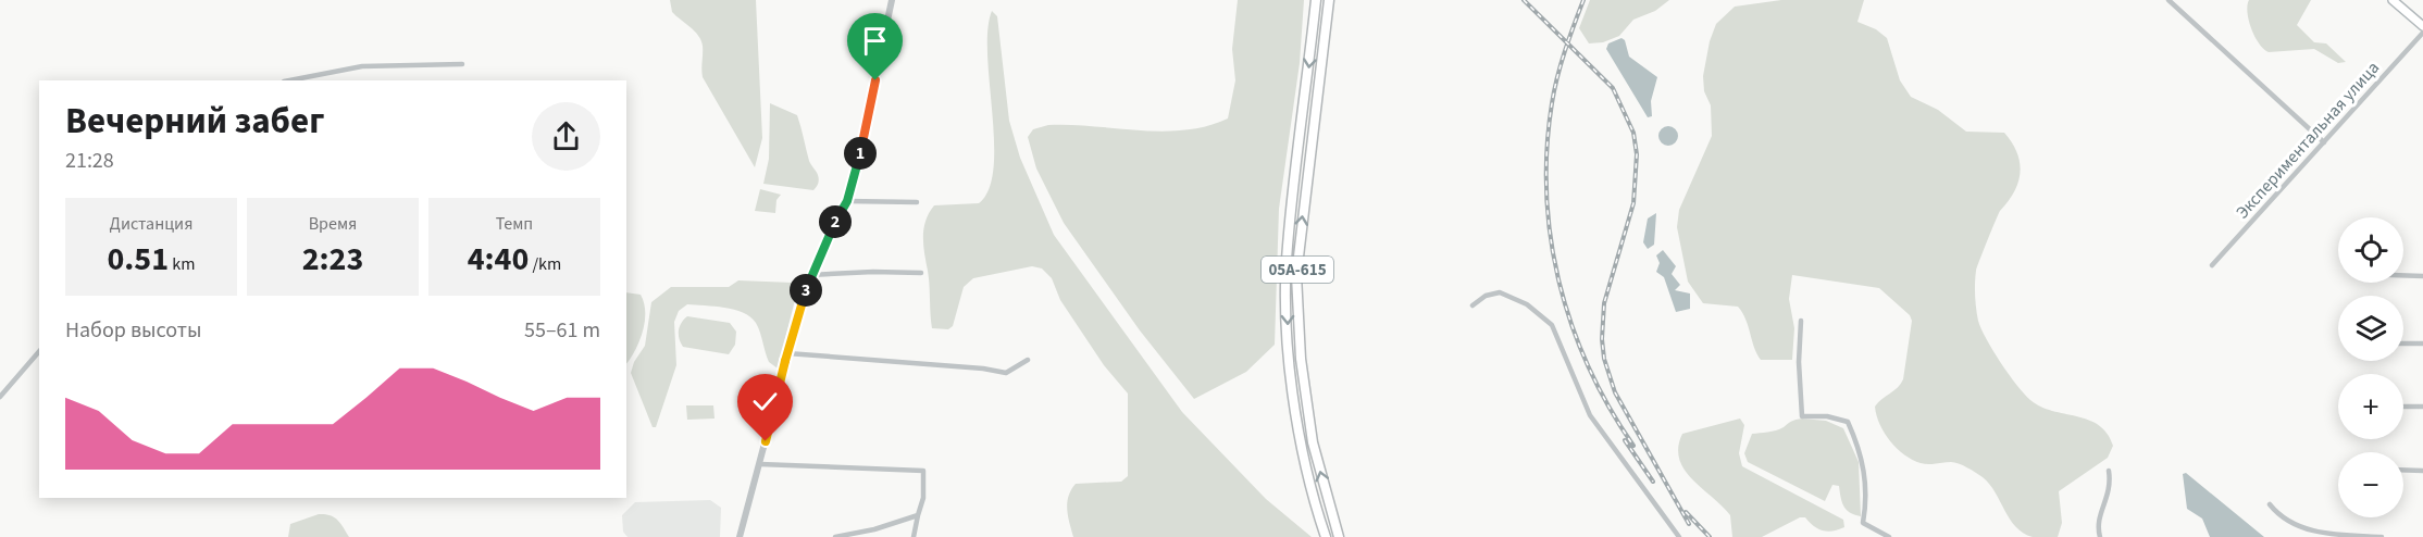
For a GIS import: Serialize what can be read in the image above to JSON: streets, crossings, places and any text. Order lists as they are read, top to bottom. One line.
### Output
{"streets":{"highway":["05А-615"],"street":["Экспериментальная улица"]},"page":{"heading":["Вечерний забег","21:28"],"pins":["1","2","3"],"stats":[["Дистанция","0.51 km"],["Время","2:23"],["Темп","4:40 /km"]],"map_buttons":["+","−"],"chart":["Набор высоты","55–61 m"]}}
